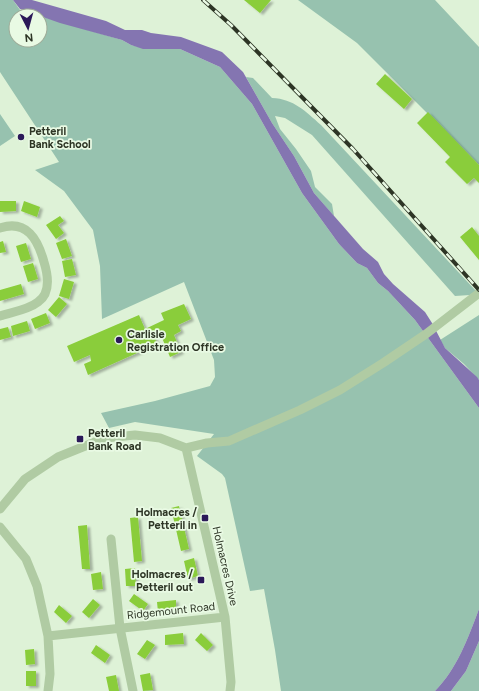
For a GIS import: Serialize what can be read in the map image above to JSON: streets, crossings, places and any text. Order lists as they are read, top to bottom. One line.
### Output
{"streets":{"street":["Holmacres Drive","Ridgemount Road"]},"crossings":[["Holmacres Drive","Ridgemount Road"]],"places":{"other":["Petteril Bank School","Carlisle Registration Office"],"transit":["Petteril Bank Road","Holmacres / Petteril in","Holmacres / Petteril out"]},"north":"bottom"}
